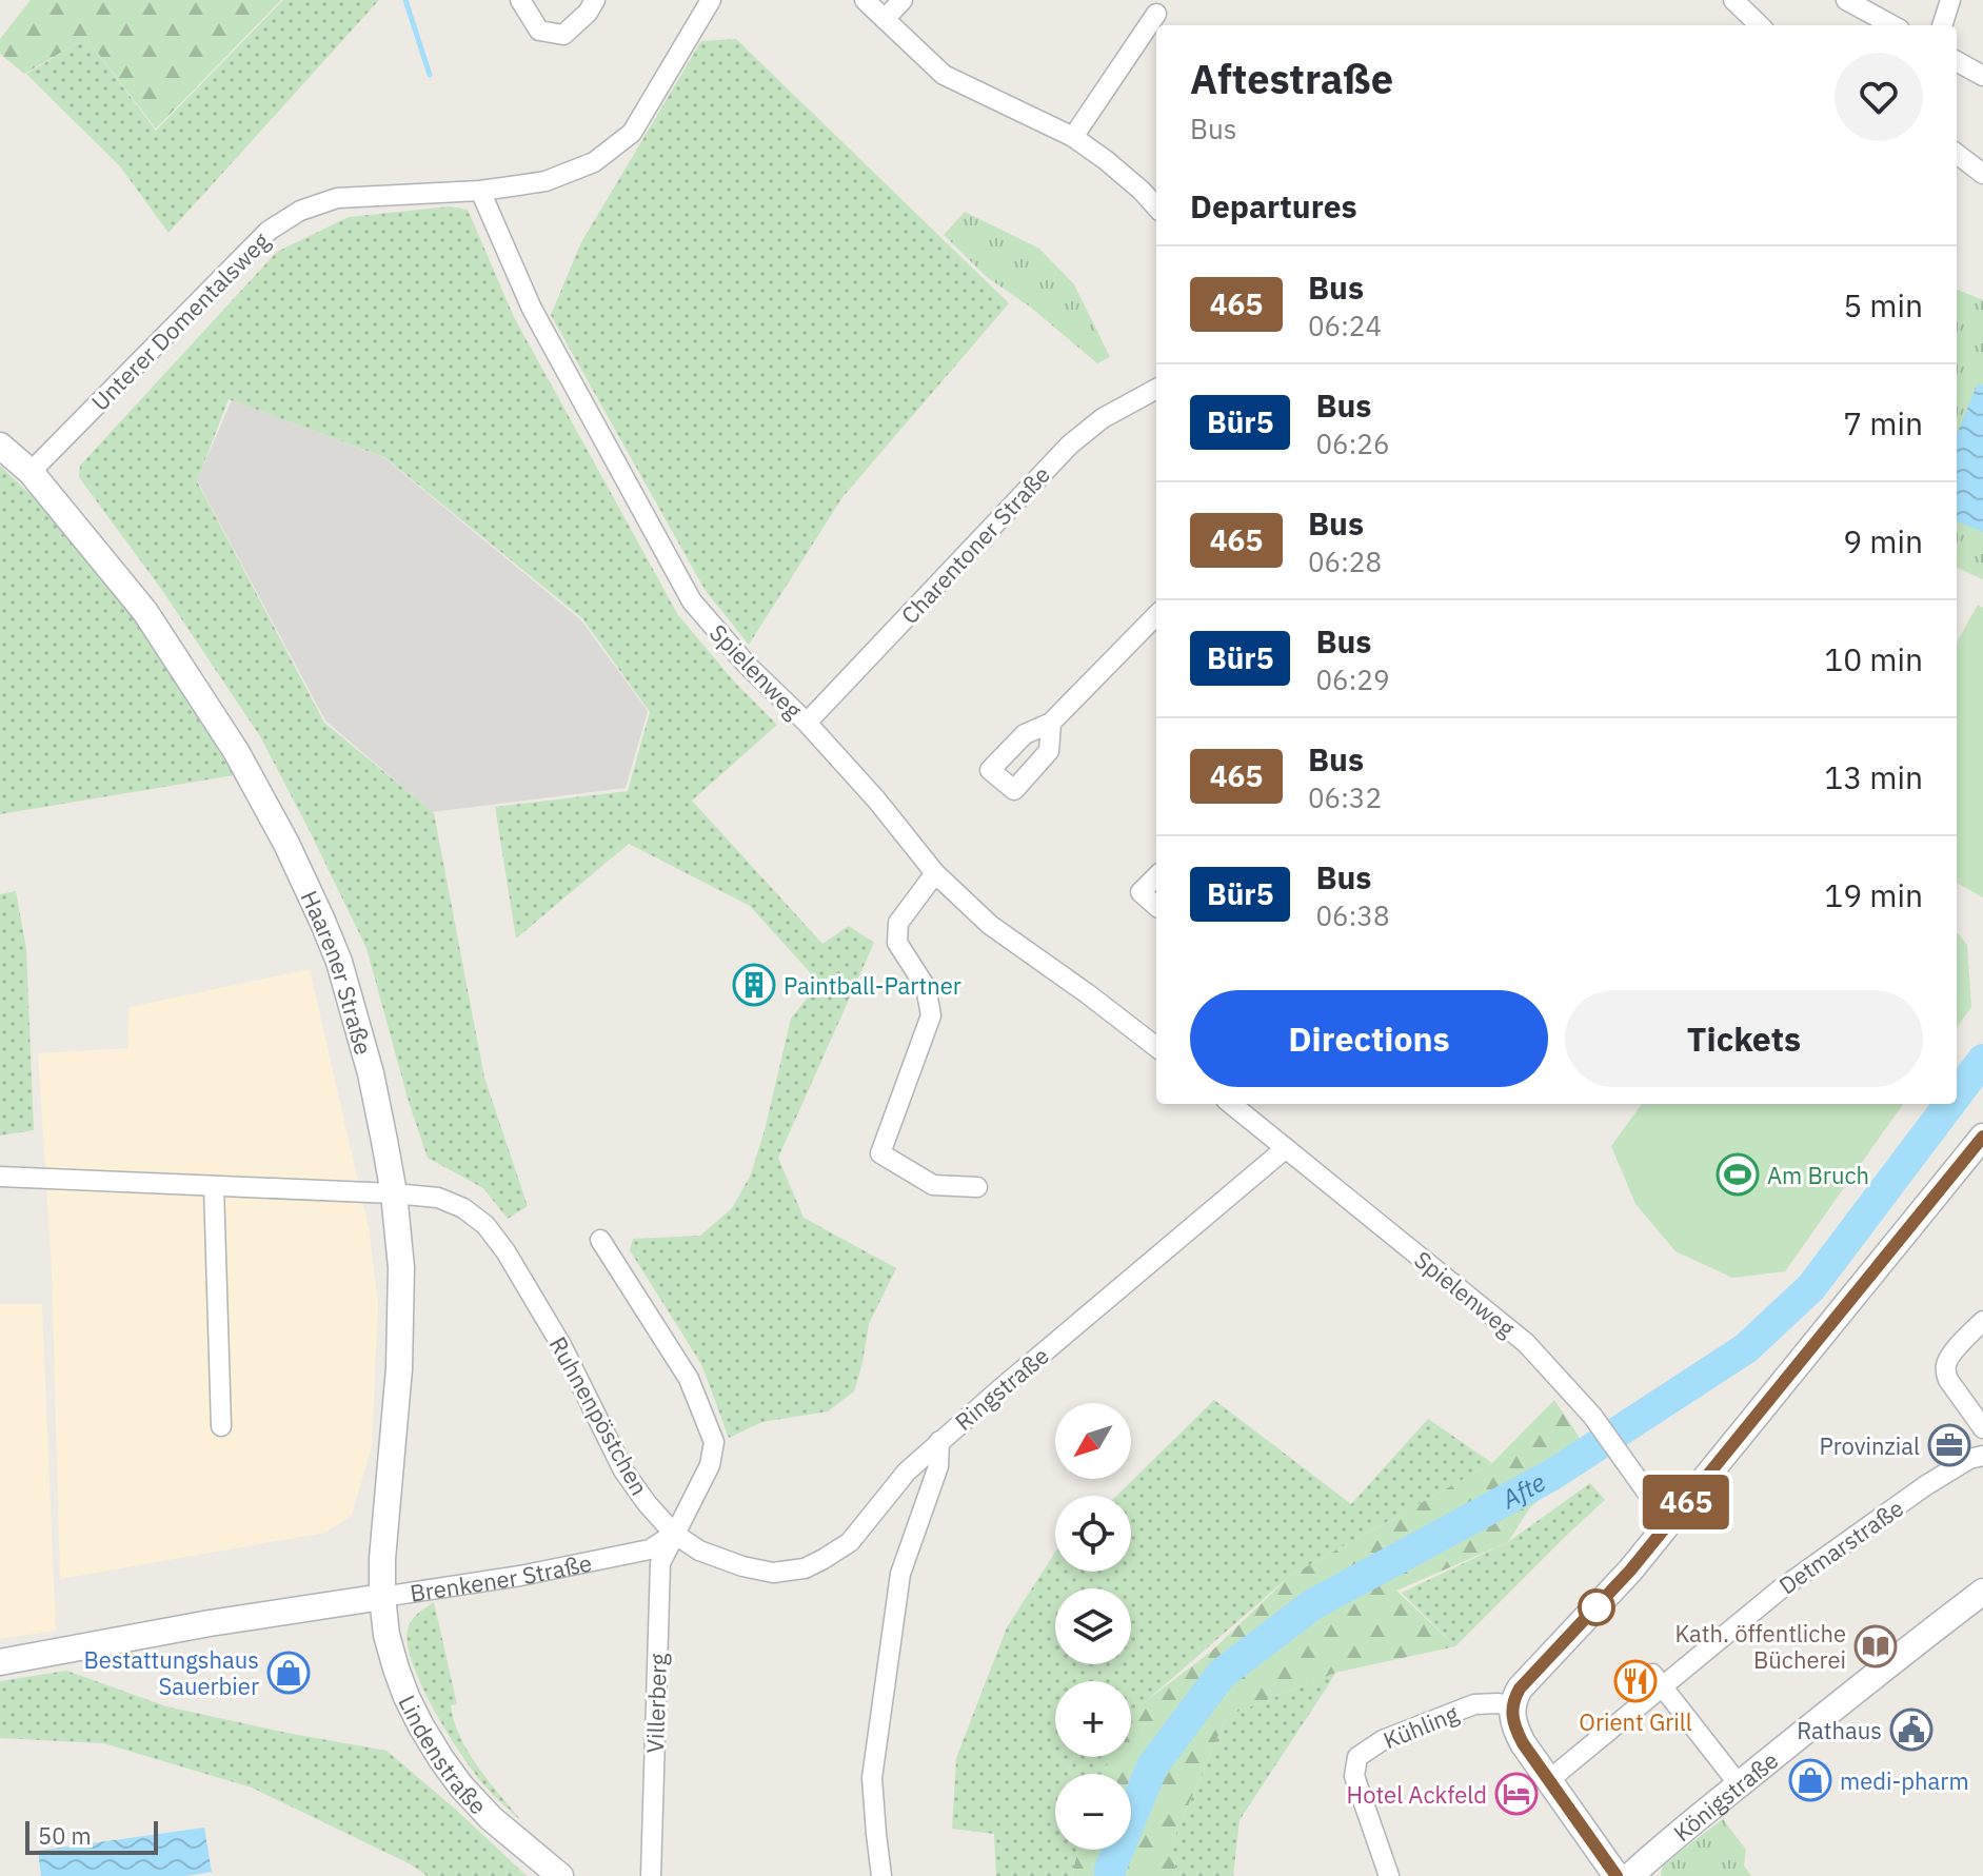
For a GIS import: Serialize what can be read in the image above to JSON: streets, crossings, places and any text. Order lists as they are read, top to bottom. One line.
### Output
{"streets":{"main road":["Haarener Straße","Brenkener Straße","Lindenstraße","Königstraße"],"street":["Unterer Domentalsweg","Charentoner Straße","Spielenweg","Ringstraße","Ruhnenpöstchen","Detmarstraße","Villerberg","Kühling"]},"crossings":[["Unterer Domentalsweg","Spielenweg"],["Unterer Domentalsweg","Haarener Straße"],["Charentoner Straße","Spielenweg"],["Spielenweg","Ringstraße"],["Haarener Straße","Ruhnenpöstchen"],["Haarener Straße","Brenkener Straße"],["Haarener Straße","Lindenstraße"],["Ruhnenpöstchen","Brenkener Straße"],["Ruhnenpöstchen","Villerberg"],["Brenkener Straße","Villerberg"],["Brenkener Straße","Lindenstraße"]],"water":["Afte"],"places":{"building":["Paintball-Partner"],"sports":["Am Bruch"],"office":["Provinzial"],"library":["Kath. öffentliche Bücherei"],"shop":["Bestattungshaus Sauerbier","medi-pharm"],"restaurant":["Orient Grill"],"public building":["Rathaus"],"hotel":["Hotel Ackfeld"]},"lines":["bus line 465"],"scale_bar":"50 m","north":"bottom left","page":{"on_map":"465","heading":[["Aftestraße","Bus"],"Departures"],"list":[{"mark":"465","name":"Bus","note":"06:24","value":"5 min"},{"mark":"Bür5","name":"Bus","note":"06:26","value":"7 min"},{"mark":"465","name":"Bus","note":"06:28","value":"9 min"},{"mark":"Bür5","name":"Bus","note":"06:29","value":"10 min"},{"mark":"465","name":"Bus","note":"06:32","value":"13 min"},{"mark":"Bür5","name":"Bus","note":"06:38","value":"19 min"}],"buttons":["Directions","Tickets"],"map_buttons":["+","−"],"scale":"50 m"}}
